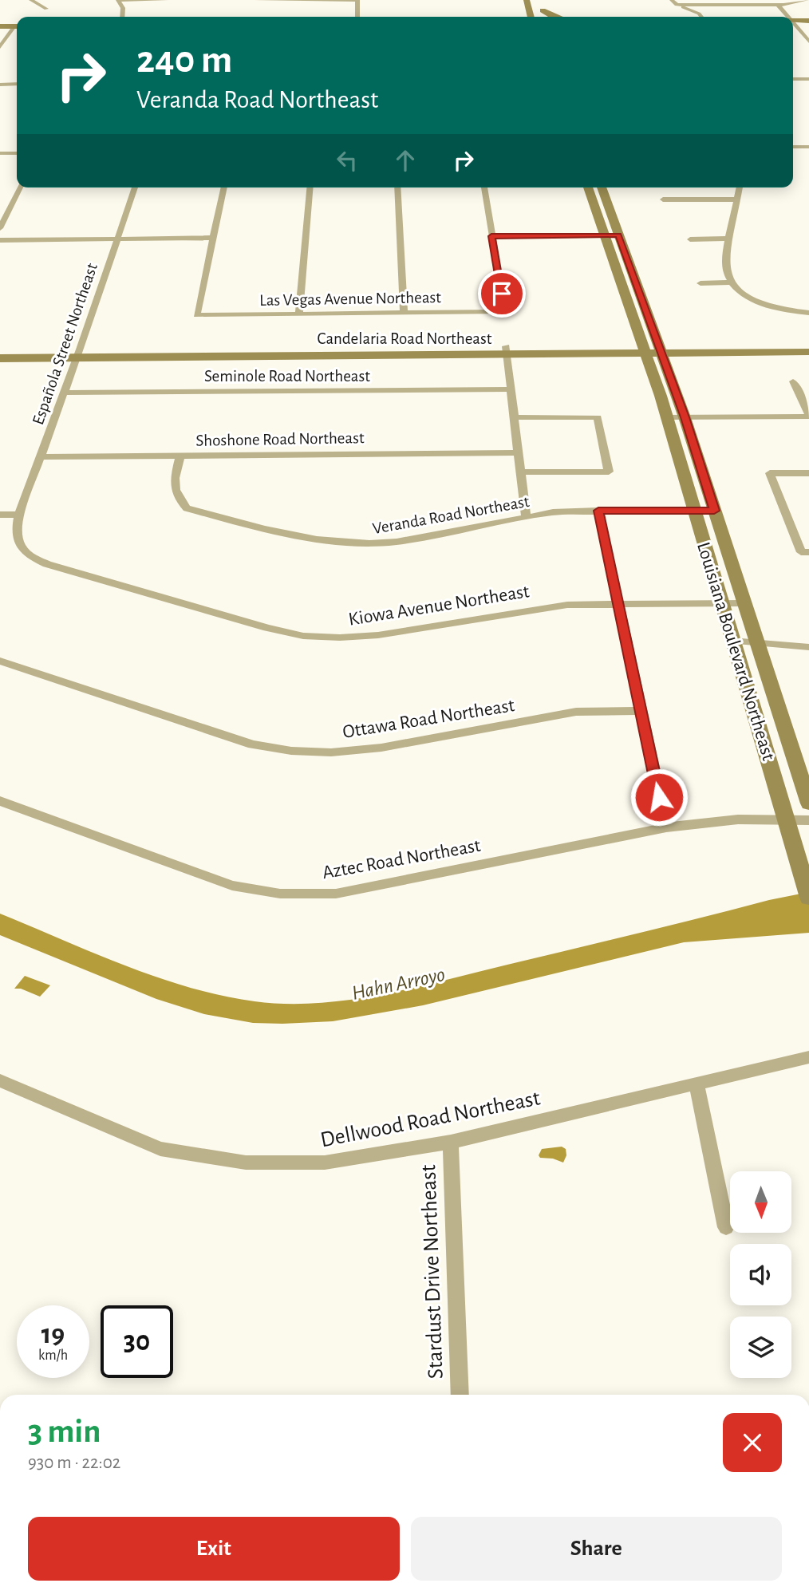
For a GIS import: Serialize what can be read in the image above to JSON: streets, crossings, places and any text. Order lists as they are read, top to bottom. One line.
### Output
{"streets":{"main road":["Candelaria Road Northeast","Louisiana Boulevard Northeast"],"street":["Las Vegas Avenue Northeast","Española Street Northeast","Seminole Road Northeast","Shoshone Road Northeast","Veranda Road Northeast","Kiowa Avenue Northeast","Ottawa Road Northeast","Aztec Road Northeast","Dellwood Road Northeast","Stardust Drive Northeast"]},"crossings":[["Candelaria Road Northeast","Española Street Northeast"],["Candelaria Road Northeast","Louisiana Boulevard Northeast"],["Española Street Northeast","Seminole Road Northeast"],["Española Street Northeast","Shoshone Road Northeast"],["Española Street Northeast","Kiowa Avenue Northeast"],["Shoshone Road Northeast","Veranda Road Northeast"],["Veranda Road Northeast","Louisiana Boulevard Northeast"],["Kiowa Avenue Northeast","Louisiana Boulevard Northeast"],["Louisiana Boulevard Northeast","Aztec Road Northeast"],["Dellwood Road Northeast","Stardust Drive Northeast"]],"water":["Hahn Arroyo"],"north":"bottom","page":{"turn":["240 m","Veranda Road Northeast"],"speed":"19 km/h","limit":"30","heading":["3 min","930 m · 22:02"],"buttons":["Exit","Share"]}}
